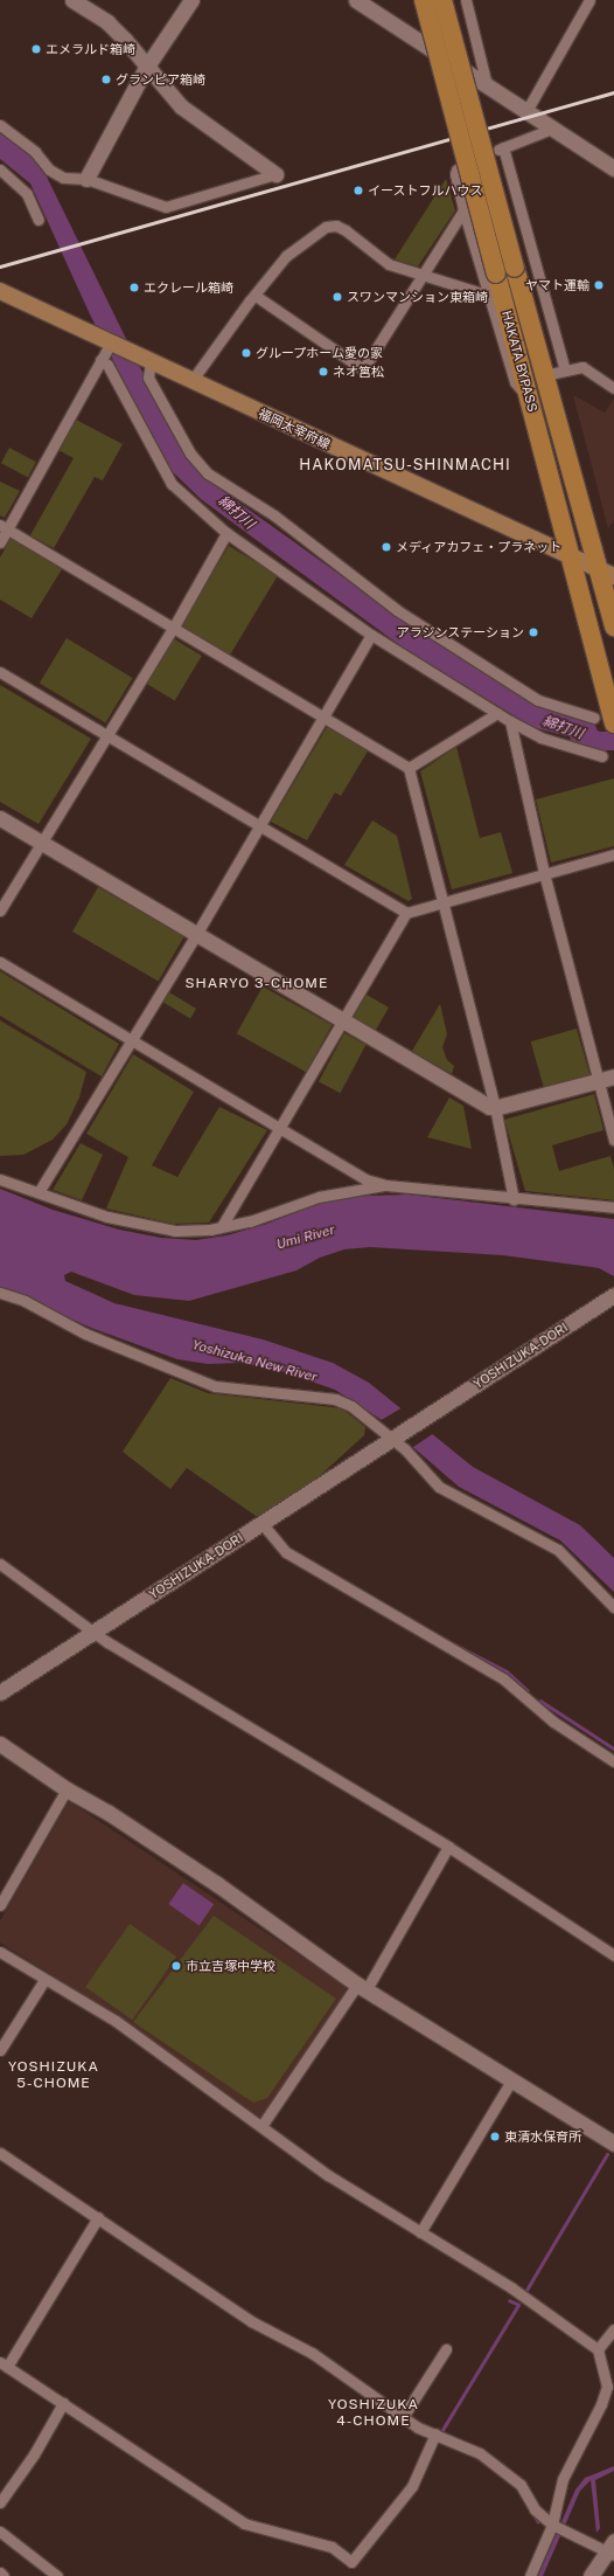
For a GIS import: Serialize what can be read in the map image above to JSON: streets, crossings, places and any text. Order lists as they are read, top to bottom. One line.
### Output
{"streets":{"highway":["HAKATA BYPASS"],"main road":["福岡太宰府線"],"street":["YOSHIZUKA-DORI"]},"crossings":[["HAKATA BYPASS","福岡太宰府線"]],"districts":["HAKOMATSU-SHINMACHI","SHARYO 3-CHOME","YOSHIZUKA 5-CHOME","YOSHIZUKA 4-CHOME"],"water":["綿打川","Umi River","Yoshizuka New River"],"places":["エメラルド箱崎","グランピア箱崎","イーストフルハウス","ヤマト運輸","エクレール箱崎","スワンマンション東箱崎","グループホーム愛の家","ネオ筥松","メディアカフェ・プラネット","アラジンステーション","市立吉塚中学校","東清水保育所"]}
